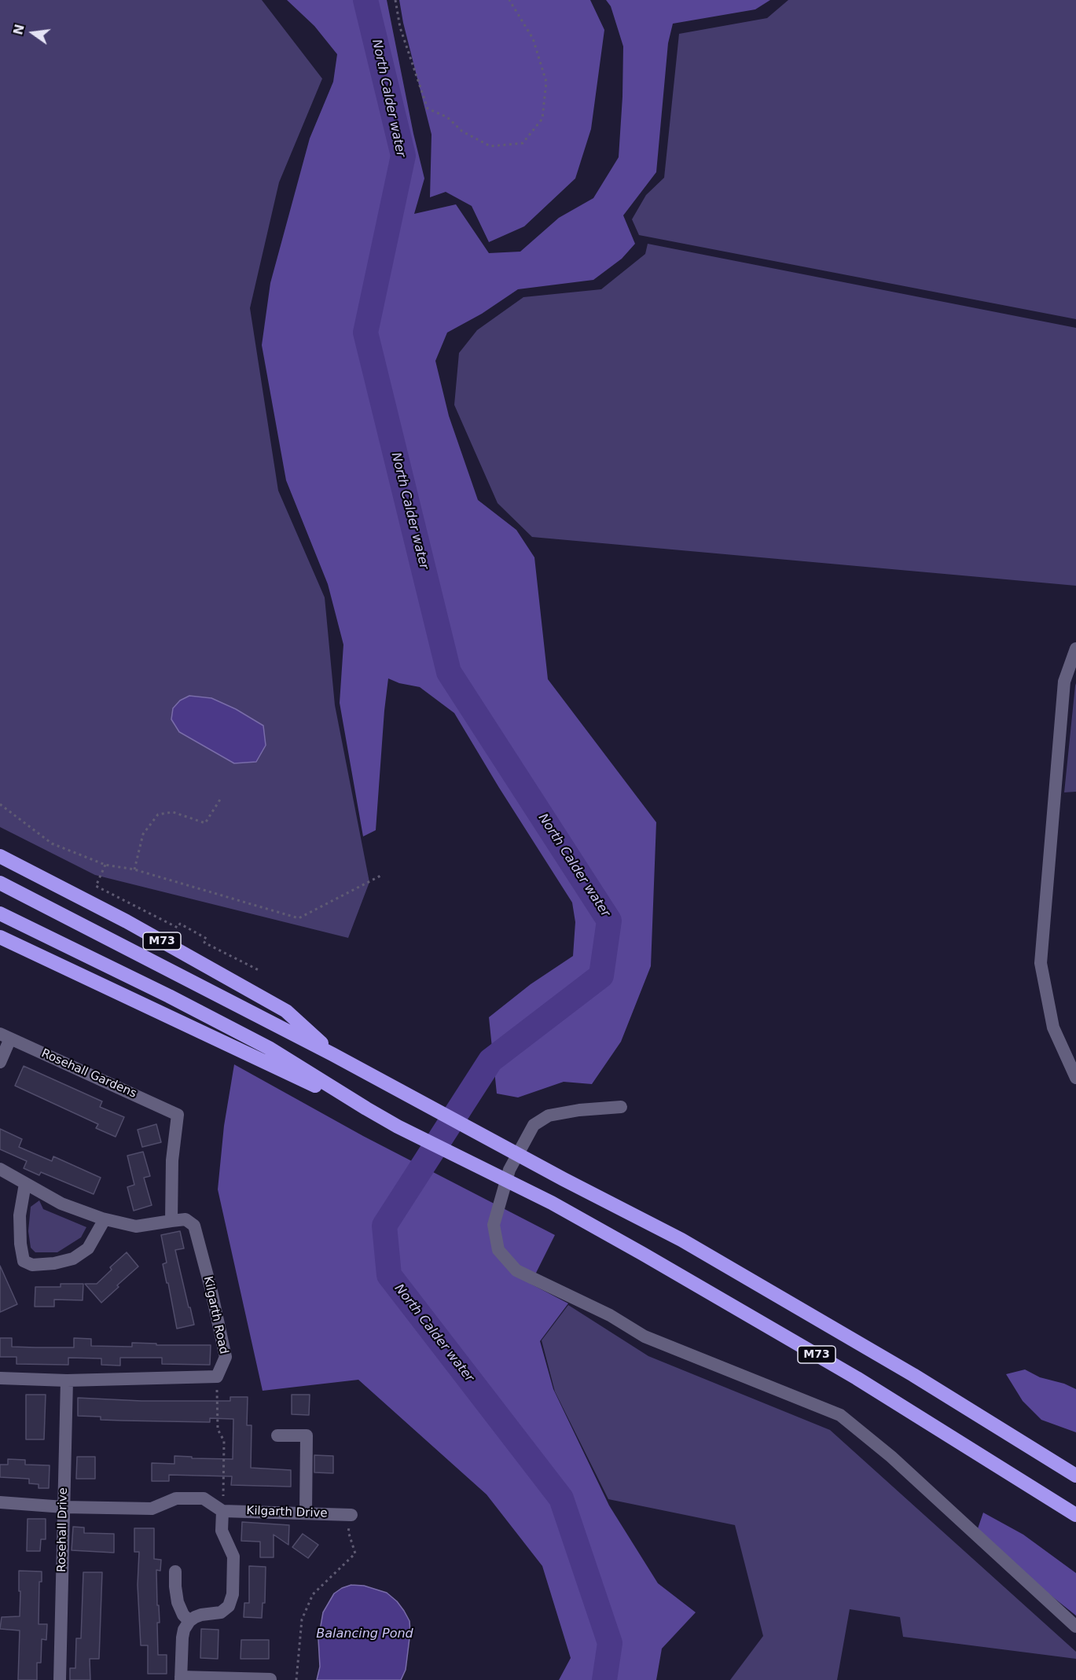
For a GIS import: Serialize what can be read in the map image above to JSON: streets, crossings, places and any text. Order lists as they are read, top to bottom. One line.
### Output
{"streets":{"highway":["M73"],"street":["Rosehall Gardens","Kilgarth Road","Kilgarth Drive","Rosehall Drive"]},"crossings":[["Rosehall Gardens","Kilgarth Road"],["Kilgarth Drive","Rosehall Drive"]],"water":["North Calder water","Balancing Pond"],"north":"left"}
